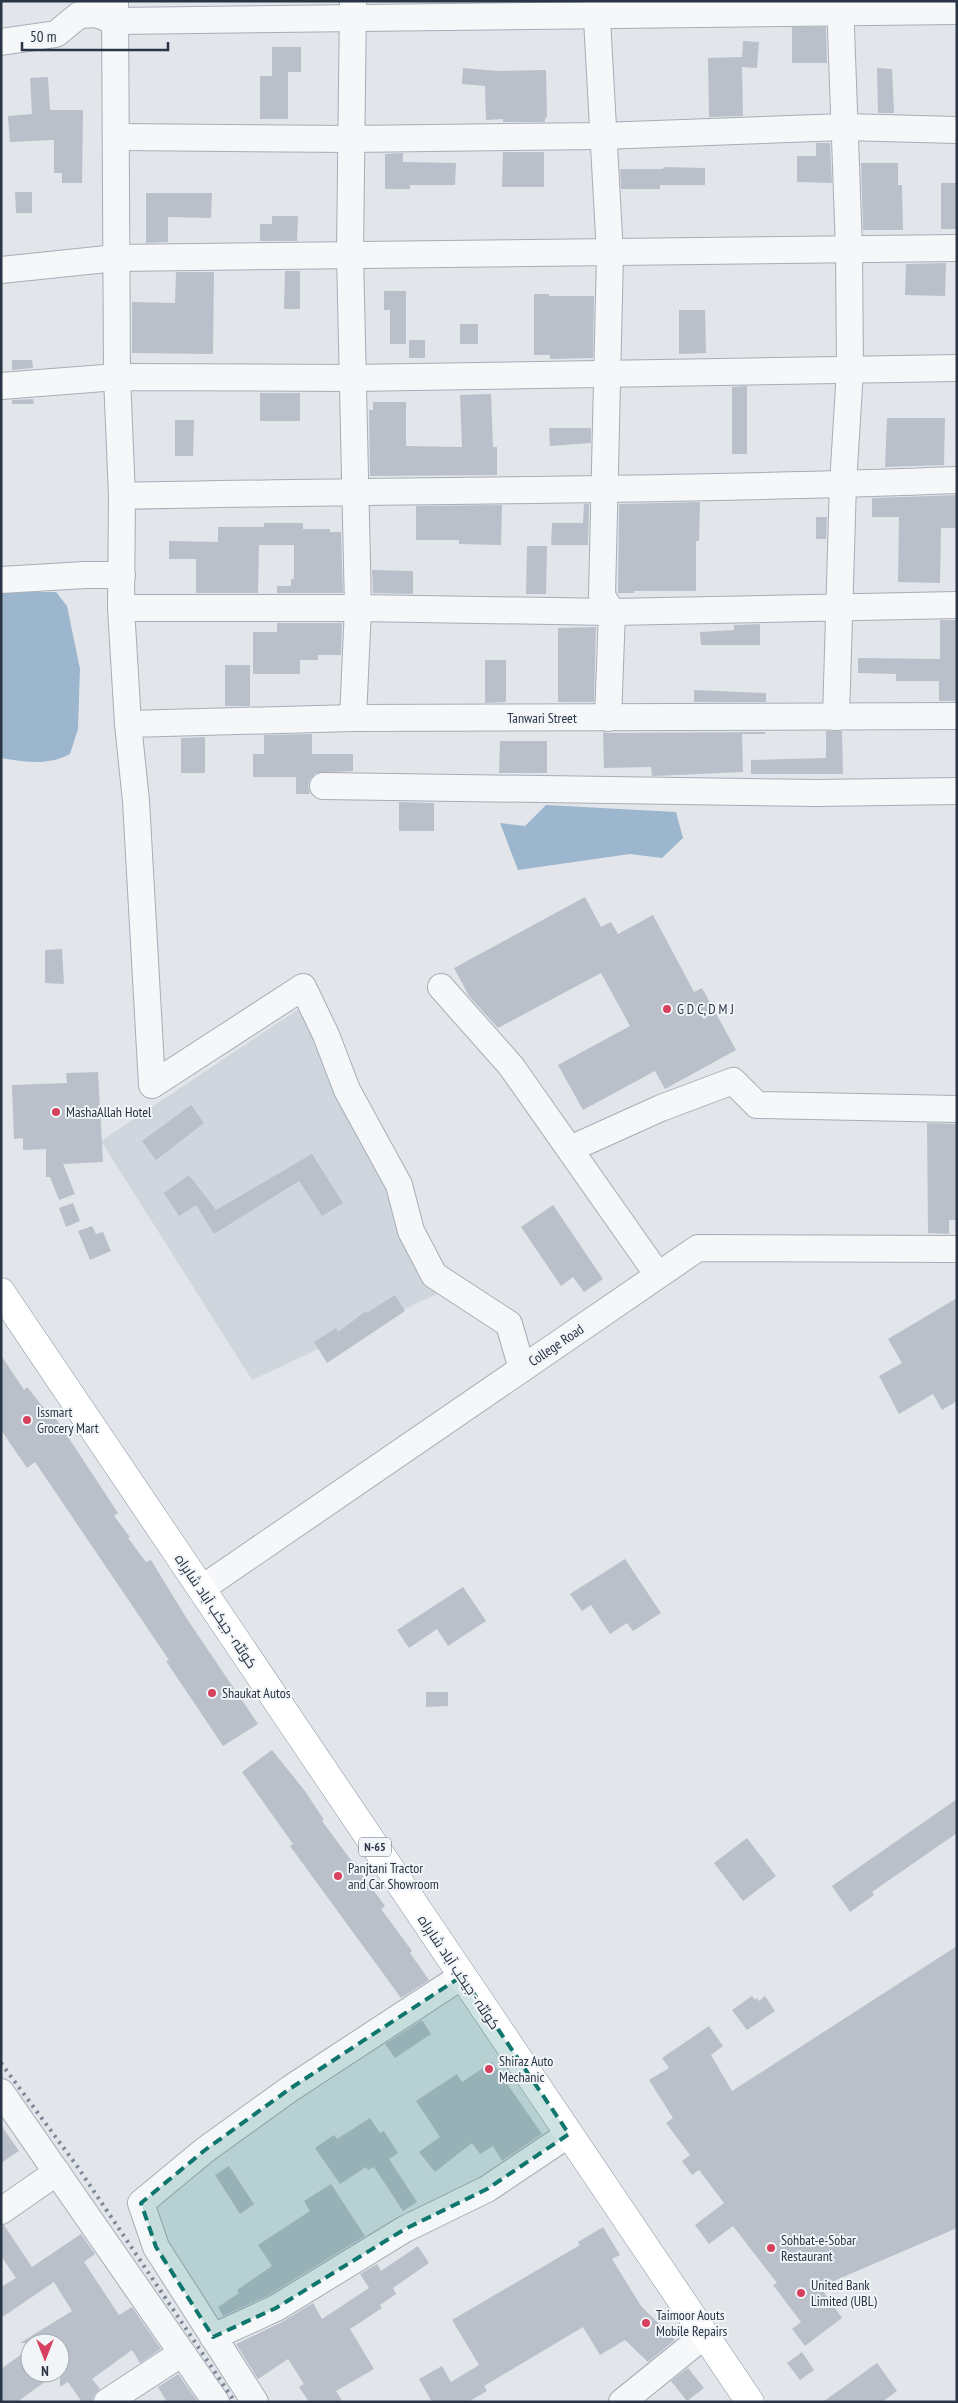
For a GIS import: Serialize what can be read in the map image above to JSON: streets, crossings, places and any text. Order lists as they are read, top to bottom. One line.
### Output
{"streets":{"highway":["کوئٹہ - جیکب آباد شاہراہ","N-65"],"street":["Tanwari Street","College Road"]},"crossings":[["College Road","کوئٹہ - جیکب آباد شاہراہ"]],"places":["G D C, D M J","MashaAllah Hotel","Issmart Grocery Mart","Shaukat Autos","Panjtani Tractor and Car Showroom","Shiraz Auto Mechanic","Sohbat-e-Sobar Restaurant","United Bank Limited (UBL)","Taimoor Aouts Mobile Repairs"],"scale_bar":"50 m","north":"bottom"}
